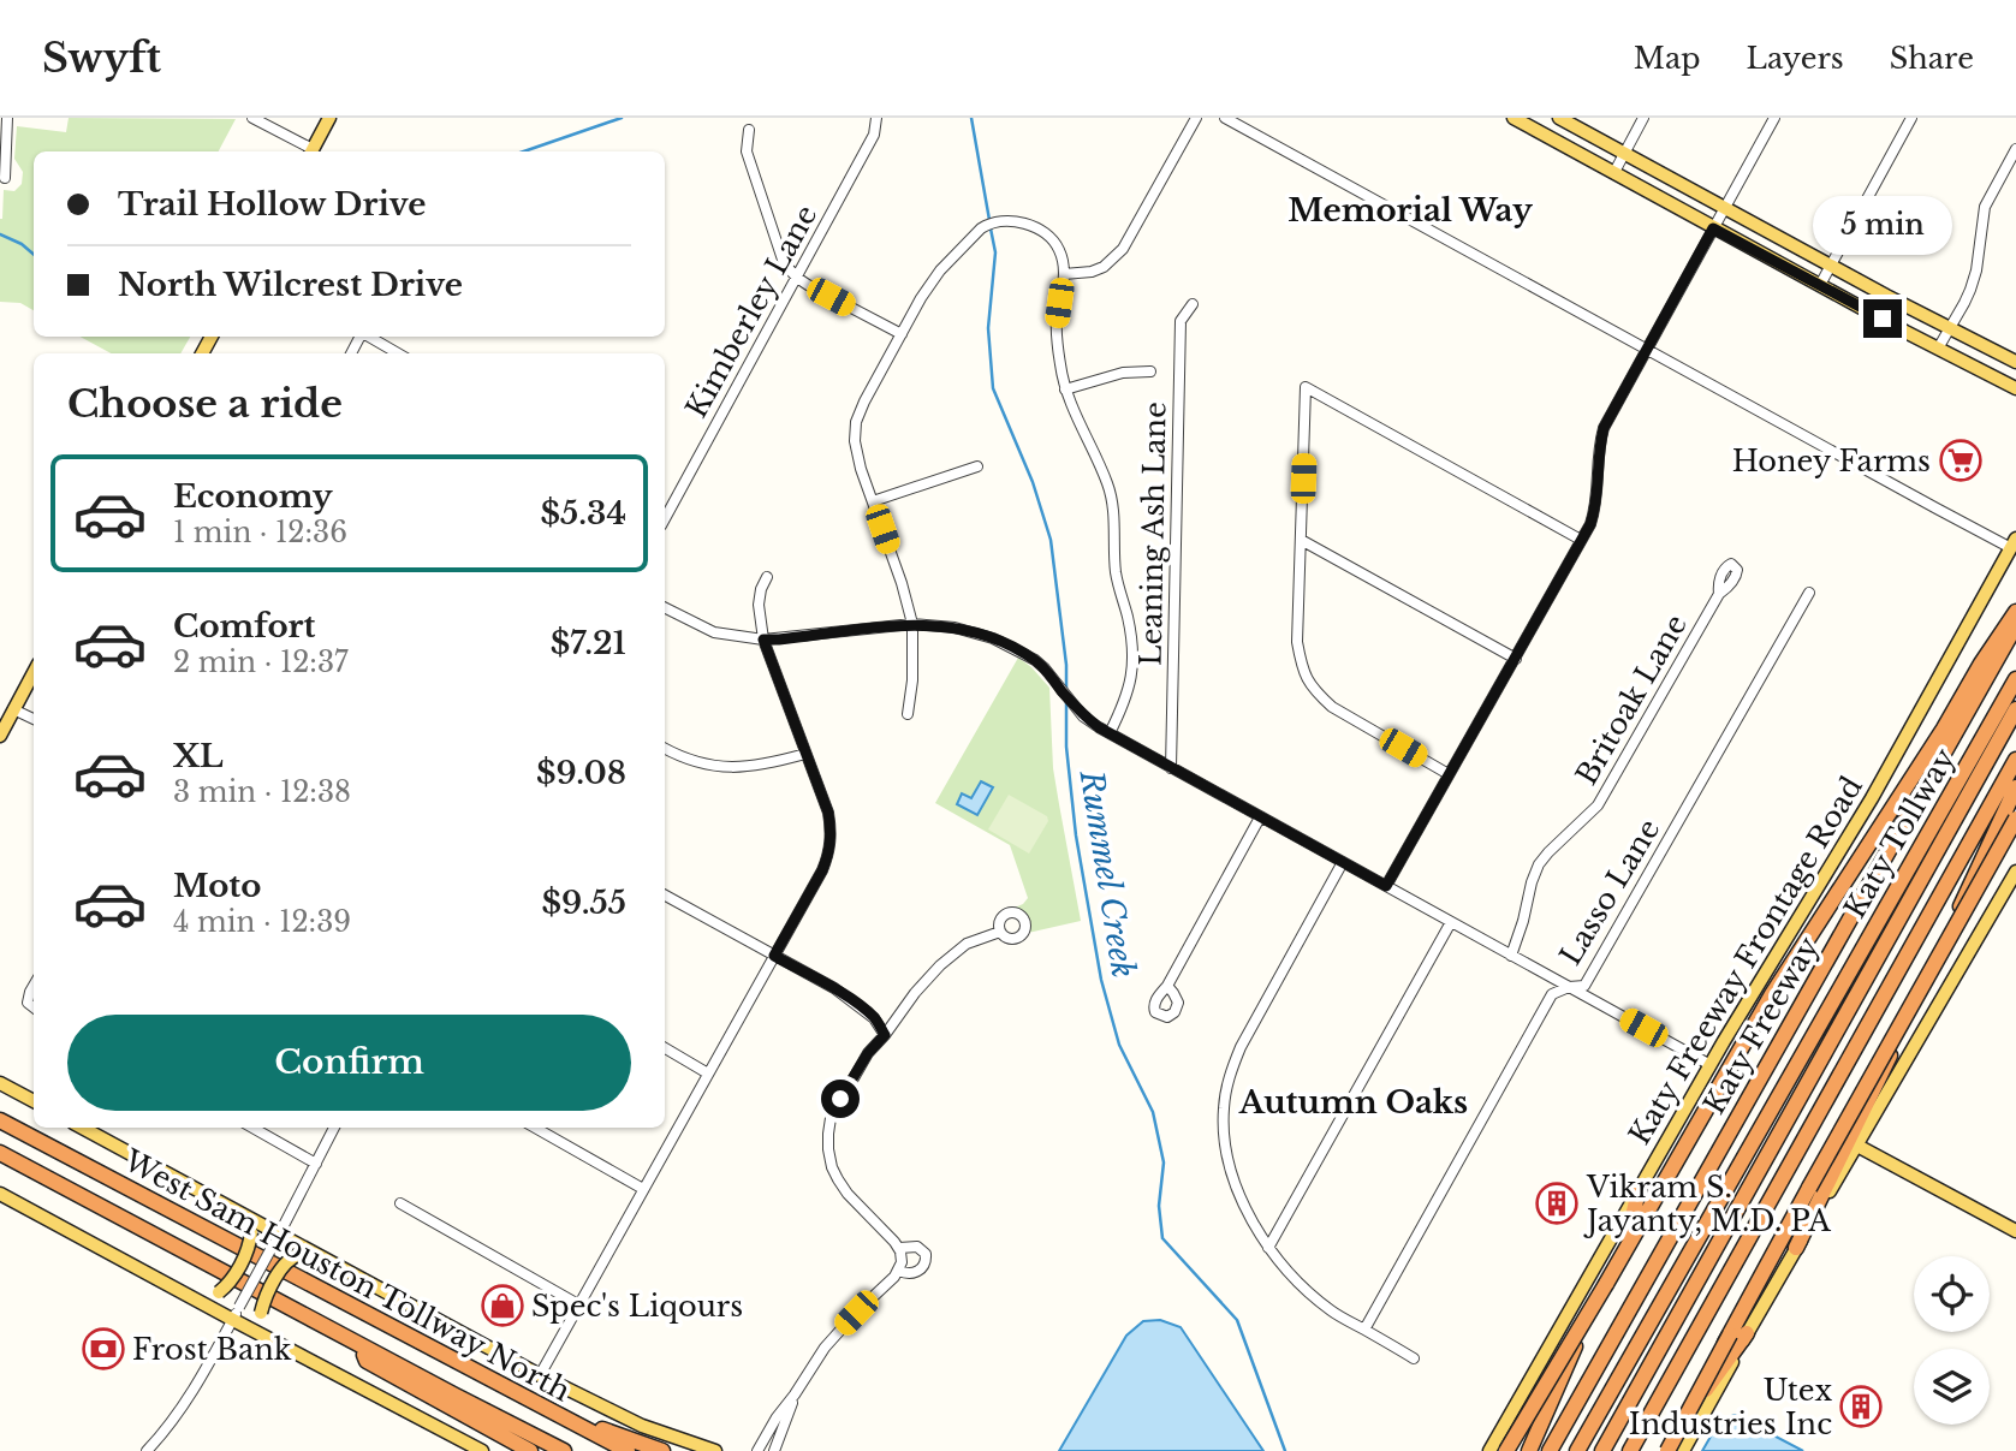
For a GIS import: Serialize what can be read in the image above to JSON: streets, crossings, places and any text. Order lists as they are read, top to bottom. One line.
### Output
{"streets":{"highway":["Katy Tollway","Katy Freeway","West Sam Houston Tollway North"],"main road":["Katy Freeway Frontage Road"],"street":["Kimberley Lane","Leaning Ash Lane","Britoak Lane","Lasso Lane"]},"districts":["Memorial Way","Autumn Oaks"],"water":["Rummel Creek"],"places":{"supermarket":["Honey Farms"],"building":["Vikram S. Jayanty, M.D. PA","Utex Industries Inc"],"shop":["Spec's Liqours"],"bank":["Frost Bank"]},"page":{"header":"Swyft","nav":["Map","Layers","Share"],"banner":["Trail Hollow Drive","North Wilcrest Drive"],"bubble":"5 min","heading":"Choose a ride","list":[{"name":"Economy","note":"1 min · 12:36","value":"$5.34"},{"name":"Comfort","note":"2 min · 12:37","value":"$7.21"},{"name":"XL","note":"3 min · 12:38","value":"$9.08"},{"name":"Moto","note":"4 min · 12:39","value":"$9.55"}],"buttons":"Confirm"}}
